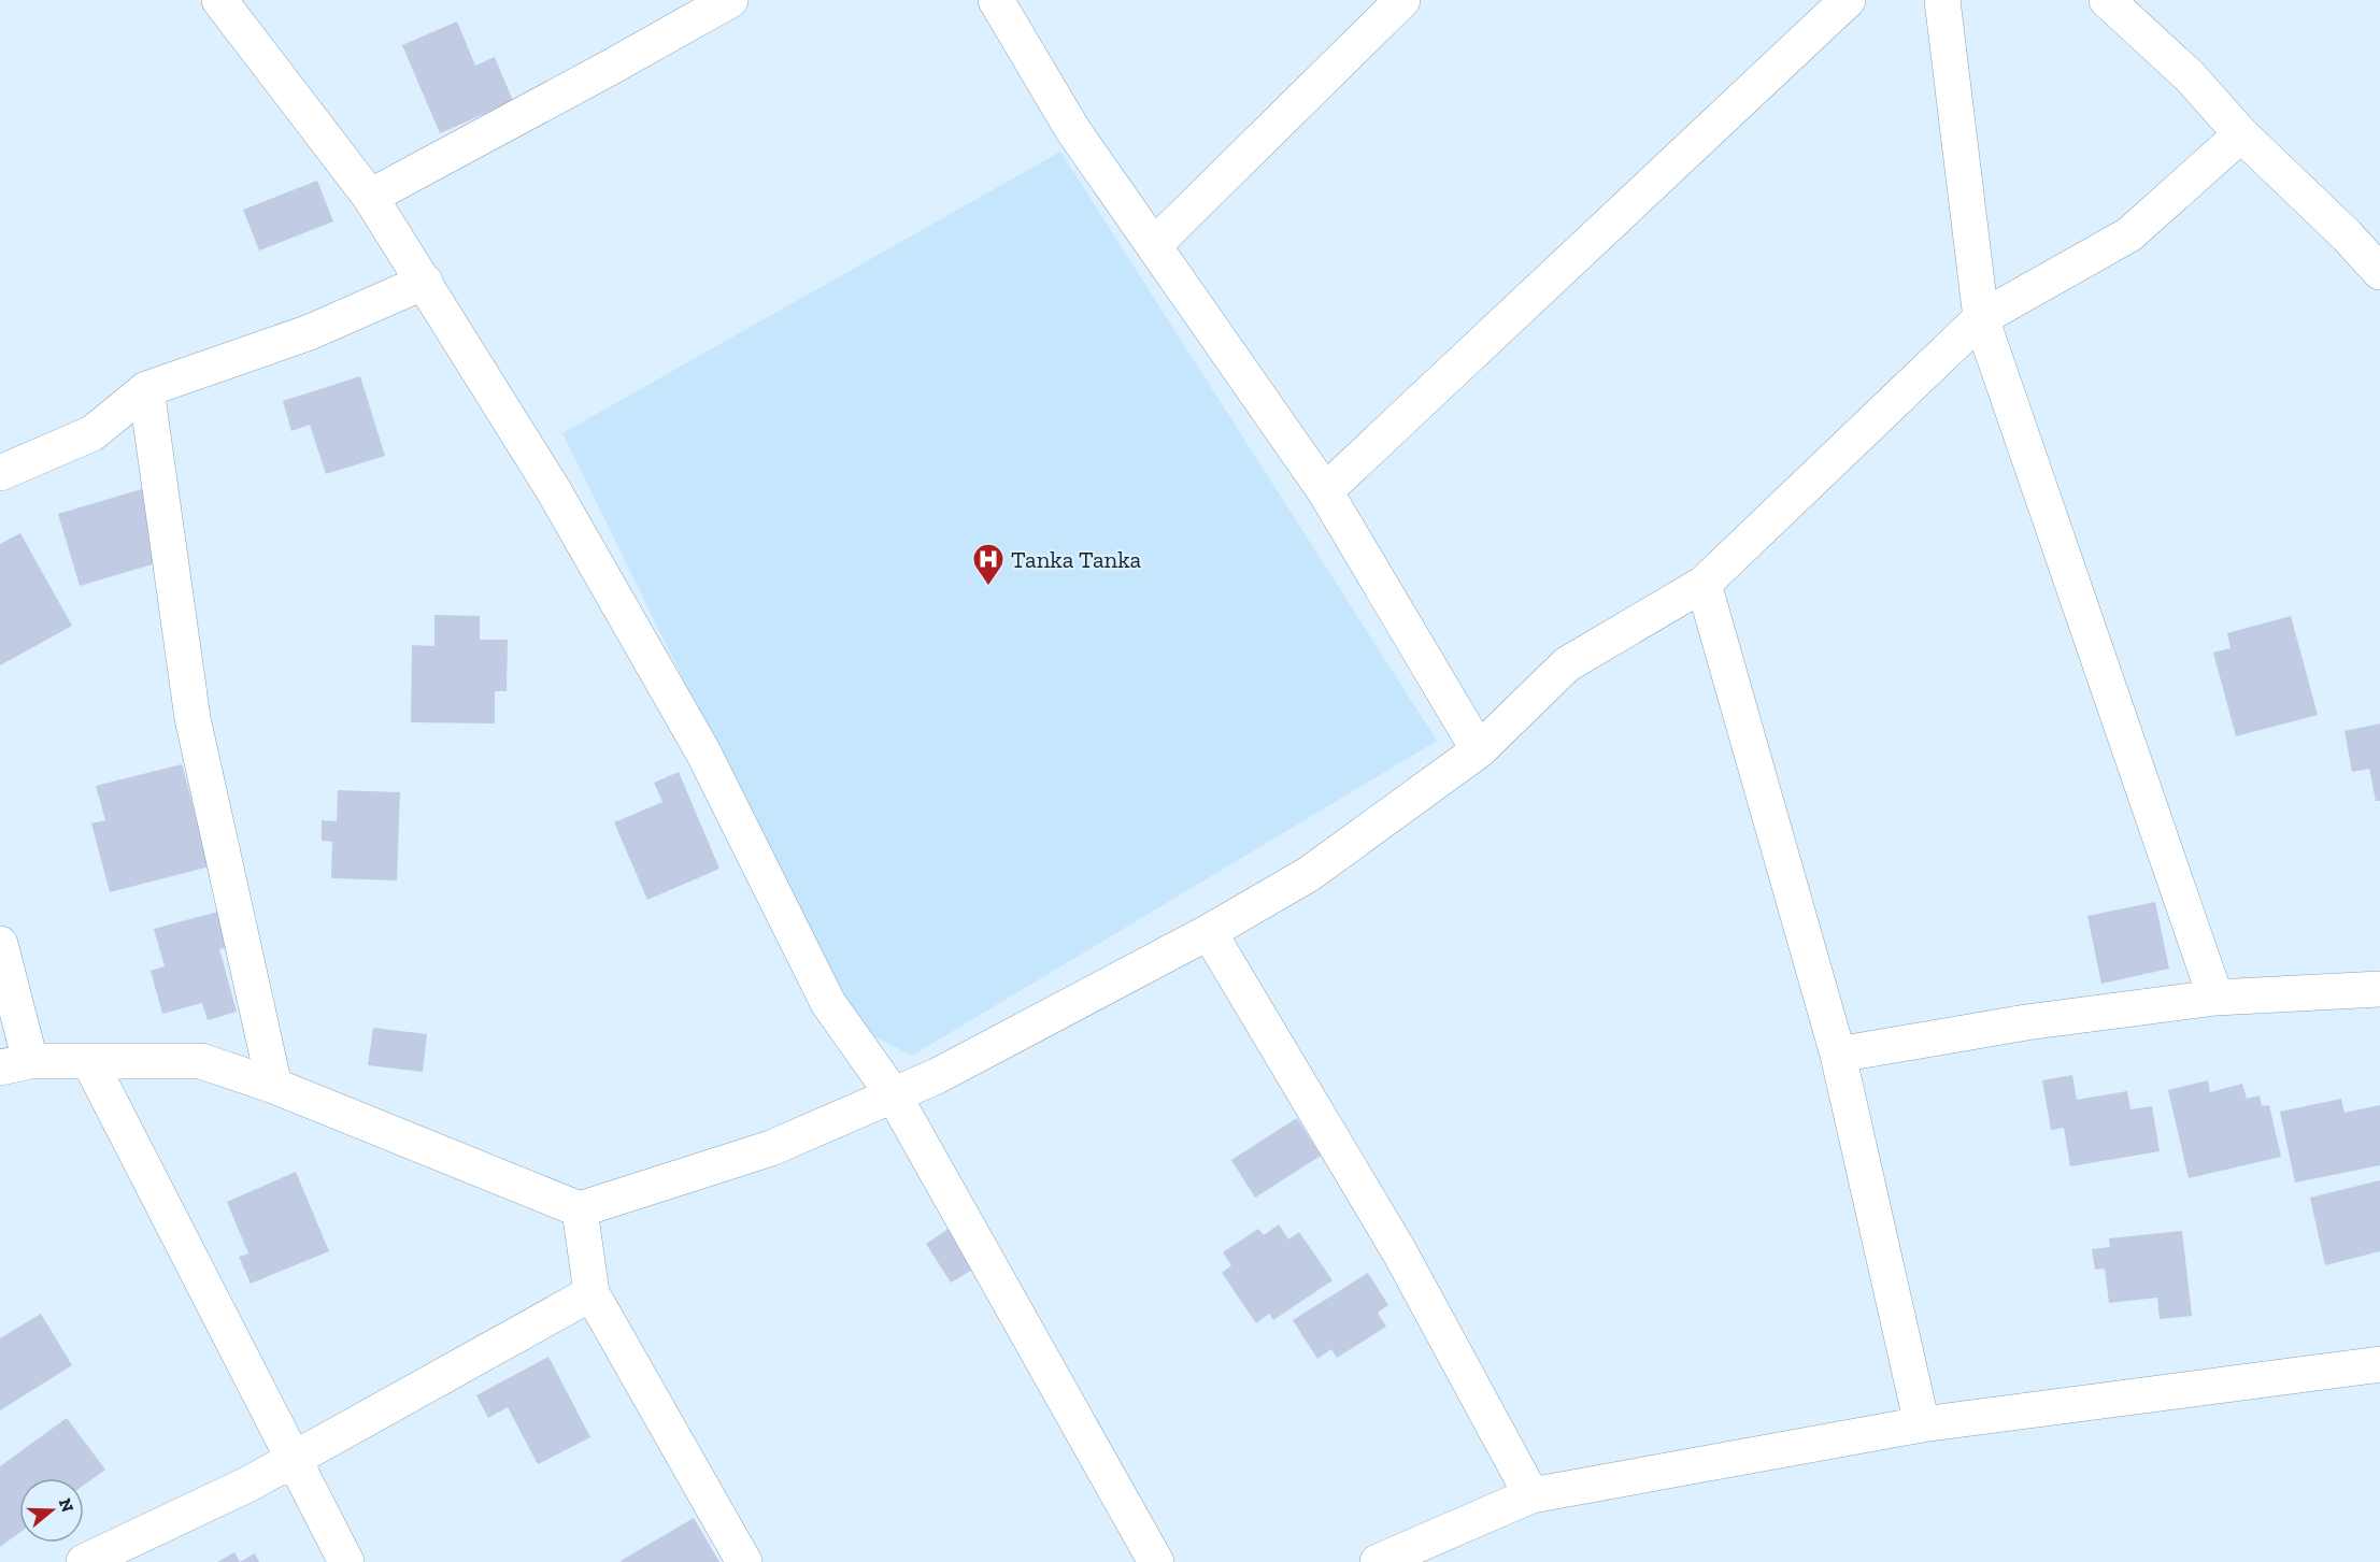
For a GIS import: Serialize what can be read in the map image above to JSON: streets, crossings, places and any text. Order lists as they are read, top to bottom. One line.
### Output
{"places":{"hospital":["Tanka Tanka"]},"north":"right"}
